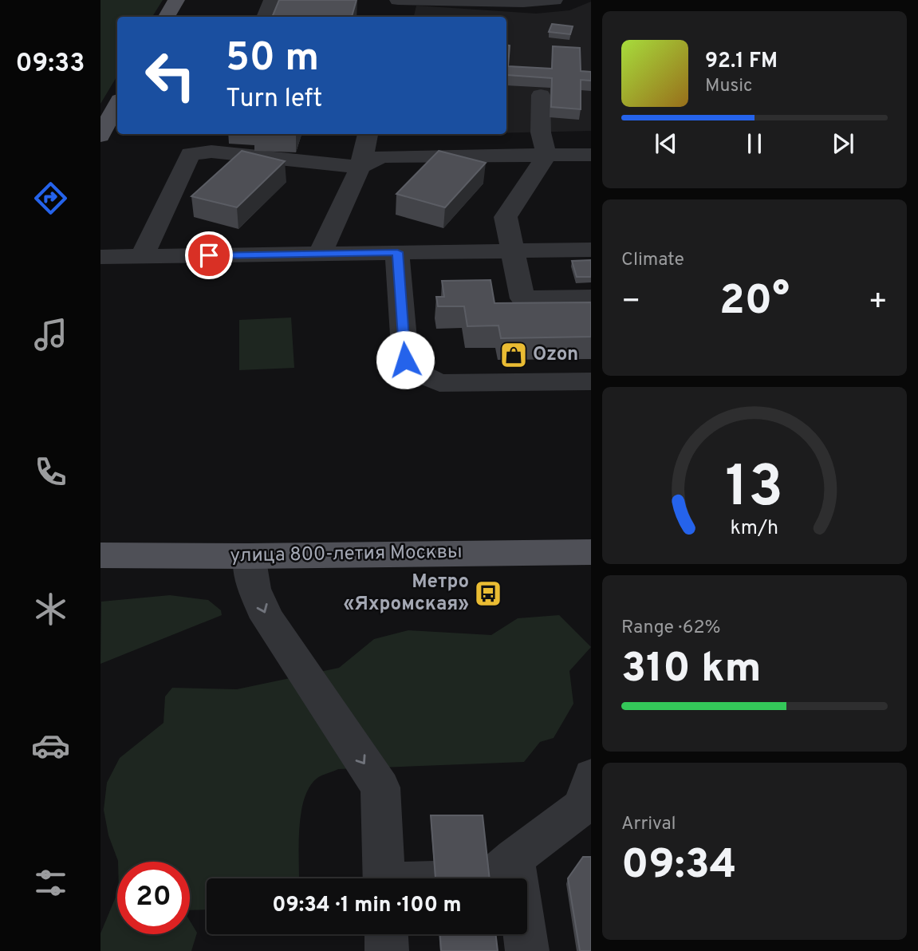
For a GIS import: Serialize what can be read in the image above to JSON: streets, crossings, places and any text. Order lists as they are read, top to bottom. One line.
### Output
{"streets":{"main road":["улица 800-летия Москвы"]},"places":{"shop":["Ozon"],"bus stop":["Метро «Яхромская»"]},"page":{"tabs":"09:33","turn":["50 m","Turn left"],"song":["92.1 FM","Music"],"tile":["Climate",["Range · 62%","310 km"],["Arrival","09:34"]],"heat":["−","20°","+"],"limit":"20","trip":"09:34 · 1 min · 100 m","gauge":["13","km/h"]}}
